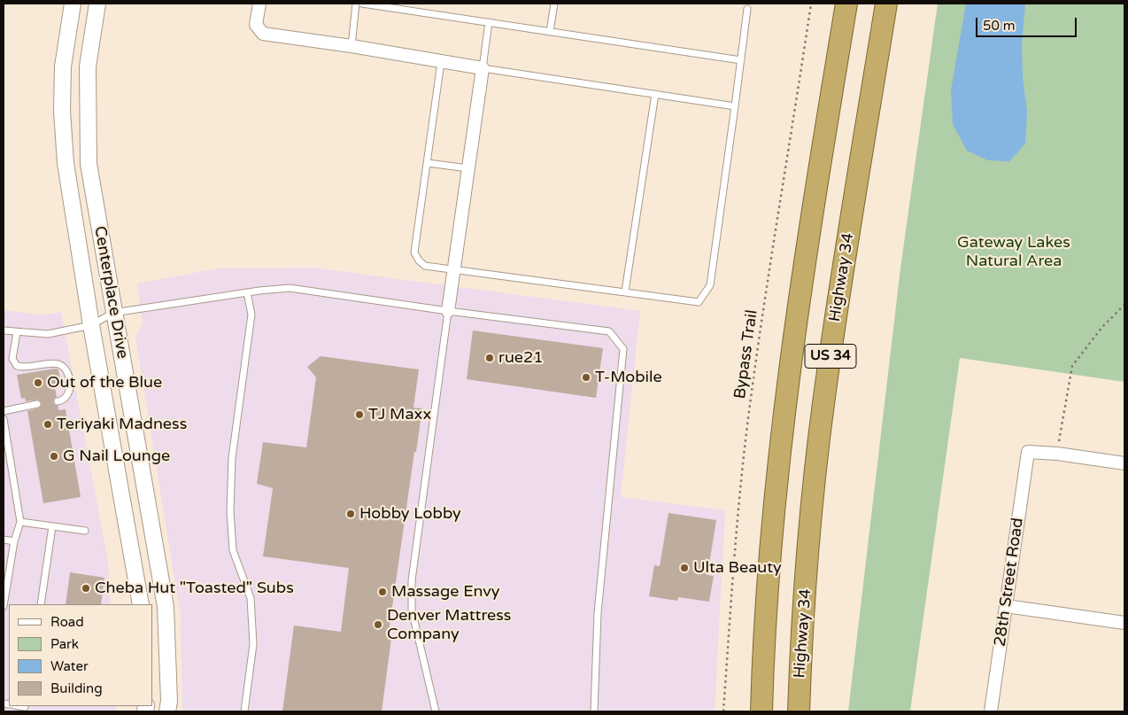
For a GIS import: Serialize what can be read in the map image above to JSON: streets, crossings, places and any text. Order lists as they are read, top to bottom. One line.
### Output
{"streets":{"highway":["Highway 34","US 34"],"street":["Centerplace Drive","28th Street Road"],"path":["Bypass Trail"]},"parks":["Gateway Lakes Natural Area"],"places":["rue21","T-Mobile","Out of the Blue","TJ Maxx","Teriyaki Madness","G Nail Lounge","Hobby Lobby","Ulta Beauty","Cheba Hut \"Toasted\" Subs","Massage Envy","Denver Mattress Company"],"legend":["Road","Park","Water","Building"],"scale_bar":"50 m"}
